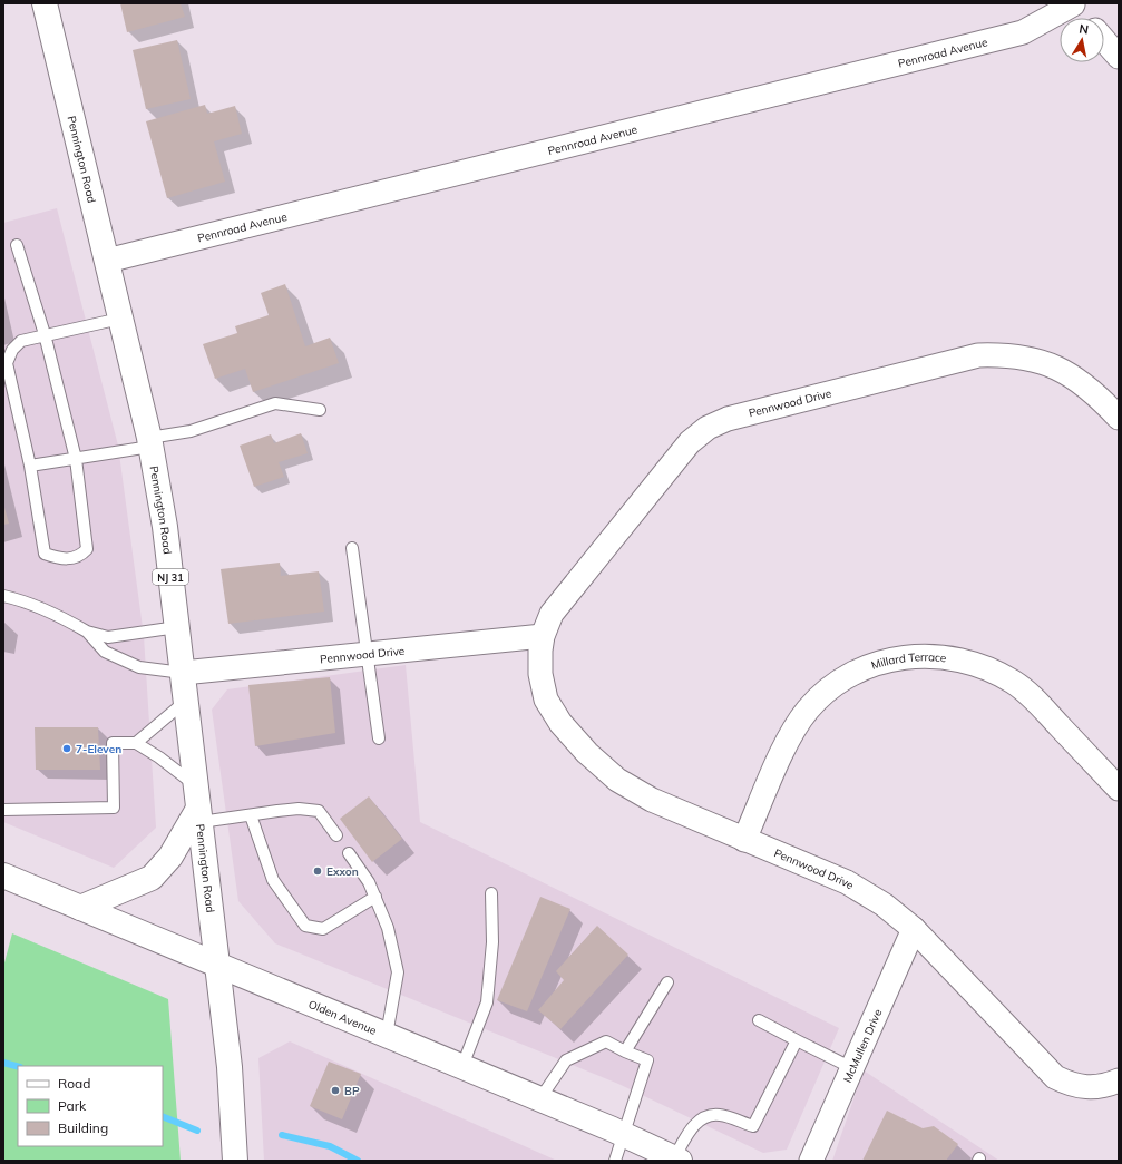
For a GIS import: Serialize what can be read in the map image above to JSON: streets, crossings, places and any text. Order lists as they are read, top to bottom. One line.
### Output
{"streets":{"main road":["Pennington Road","NJ 31","Olden Avenue"],"street":["Pennroad Avenue","Pennwood Drive","Millard Terrace","McMullen Drive"]},"crossings":[["Pennroad Avenue","Pennington Road"],["Pennington Road","Pennwood Drive"],["Pennington Road","Olden Avenue"],["Pennwood Drive","Millard Terrace"],["Pennwood Drive","McMullen Drive"]],"places":["7-Eleven","Exxon","BP"],"legend":["Road","Park","Building"],"north":"top"}
